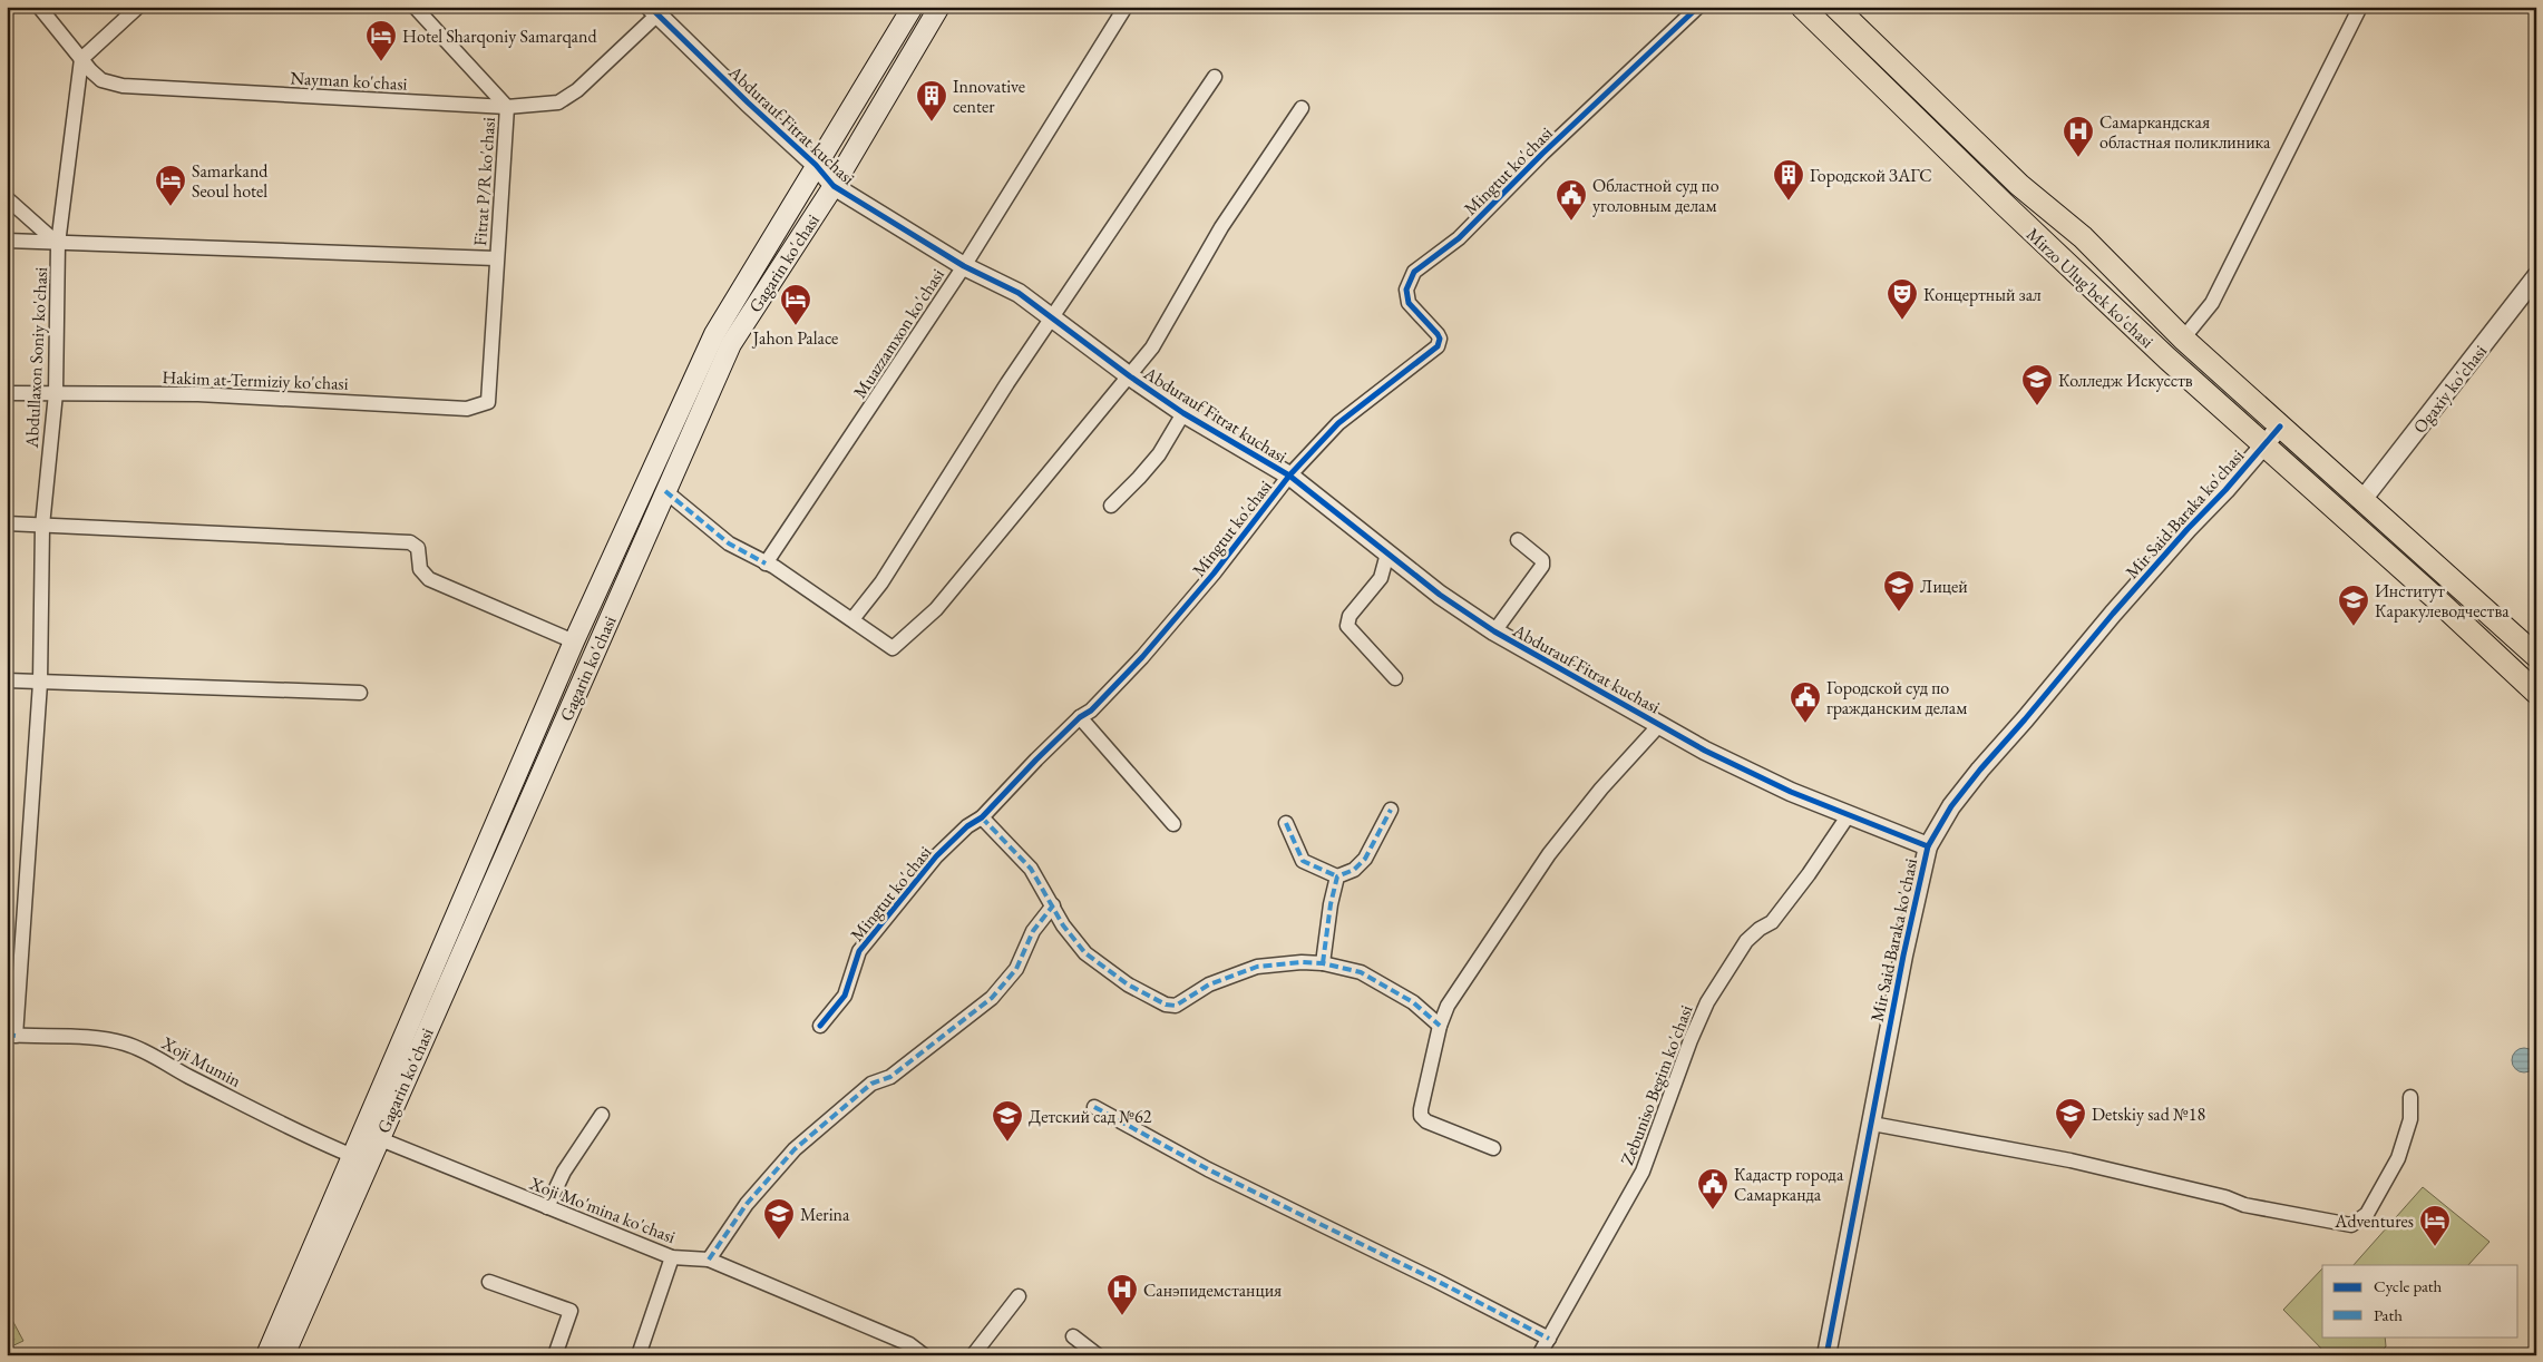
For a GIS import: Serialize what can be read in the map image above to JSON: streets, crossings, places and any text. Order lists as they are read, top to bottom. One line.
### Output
{"streets":{"main road":["Gagarin ko'chasi","Mirzo Ulug'bek ko'chasi"],"street":["Nayman ko'chasi","Abdurauf Fitrat kuchasi","Mingtut ko'chasi","Fitrat P/R ko'chasi","Muazzamxon ko'chasi","Abdullaxon Soniy ko'chasi","Hakim at-Termiziy ko'chasi","Ogaxiy ko'chasi","Mir Said Baraka ko'chasi","Xoji Mumin","Zebuniso Begim ko'chasi","Xoji Mo'mina ko'chasi"]},"crossings":[["Nayman ko'chasi","Abdurauf Fitrat kuchasi"],["Nayman ko'chasi","Fitrat P/R ko'chasi"],["Nayman ko'chasi","Abdullaxon Soniy ko'chasi"],["Abdurauf Fitrat kuchasi","Mingtut ko'chasi"],["Abdurauf Fitrat kuchasi","Gagarin ko'chasi"],["Abdurauf Fitrat kuchasi","Muazzamxon ko'chasi"],["Abdurauf Fitrat kuchasi","Mir Said Baraka ko'chasi"],["Abdurauf Fitrat kuchasi","Zebuniso Begim ko'chasi"],["Fitrat P/R ko'chasi","Hakim at-Termiziy ko'chasi"],["Gagarin ko'chasi","Xoji Mumin"],["Gagarin ko'chasi","Xoji Mo'mina ko'chasi"],["Mirzo Ulug'bek ko'chasi","Ogaxiy ko'chasi"],["Mirzo Ulug'bek ko'chasi","Mir Said Baraka ko'chasi"],["Abdullaxon Soniy ko'chasi","Hakim at-Termiziy ko'chasi"],["Abdullaxon Soniy ko'chasi","Xoji Mumin"]],"places":{"hotel":["Hotel Sharqoniy Samarqand","Samarkand Seoul hotel","Jahon Palace","Adventures"],"building":["Innovative center","Городской ЗАГС"],"hospital":["Самаркандская областная поликлиника","Санэпидемстанция"],"public building":["Областной суд по уголовным делам","Городской суд по гражданским делам","Кадастр города Самарканда"],"theatre":["Концертный зал"],"school or university":["Колледж Искусств","Лицей","Институт Каракулеводчества","Detskiy sad №18","Детский сад №62","Merina"]},"legend":["Cycle path","Path"]}
